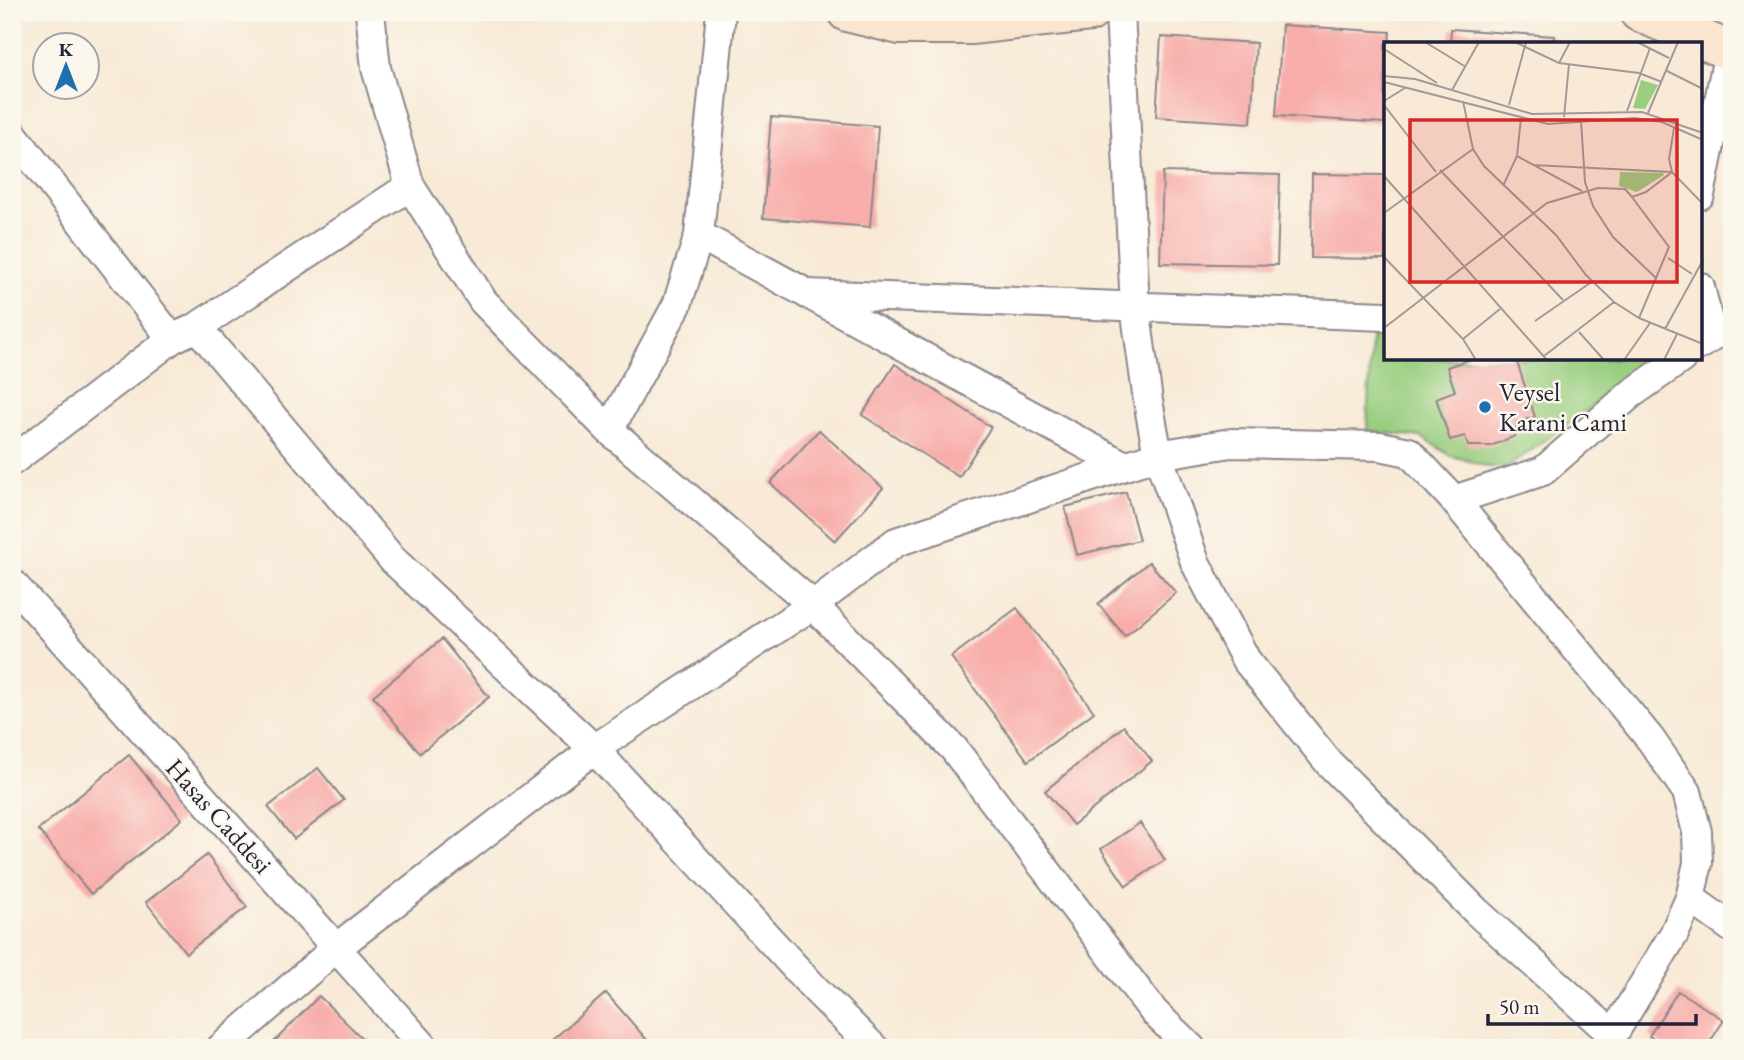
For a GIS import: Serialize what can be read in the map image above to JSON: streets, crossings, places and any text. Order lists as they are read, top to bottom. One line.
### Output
{"streets":{"street":["Hasas Caddesi"]},"places":["Veysel Karani Cami"],"scale_bar":"50 m","north":"top"}
